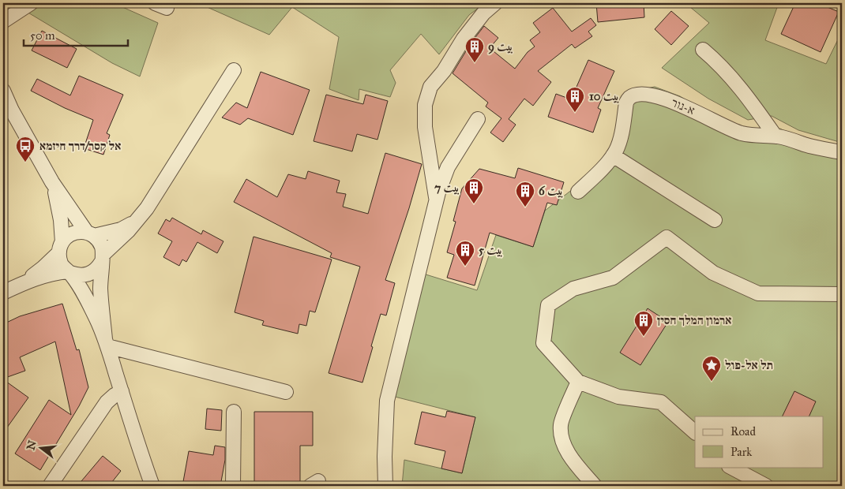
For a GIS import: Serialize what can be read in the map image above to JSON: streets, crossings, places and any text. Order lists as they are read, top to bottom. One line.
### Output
{"streets":{"street":["א-נור"]},"places":{"building":["بيت 9","بيت 10","بيت 7","بيت 6","بيت 5","ארמון המלך חסין"],"bus stop":["אל קסר/דרך חיזמא"],"place":["תל אל-פול"]},"legend":["Road","Park"],"scale_bar":"50 m","north":"left"}
